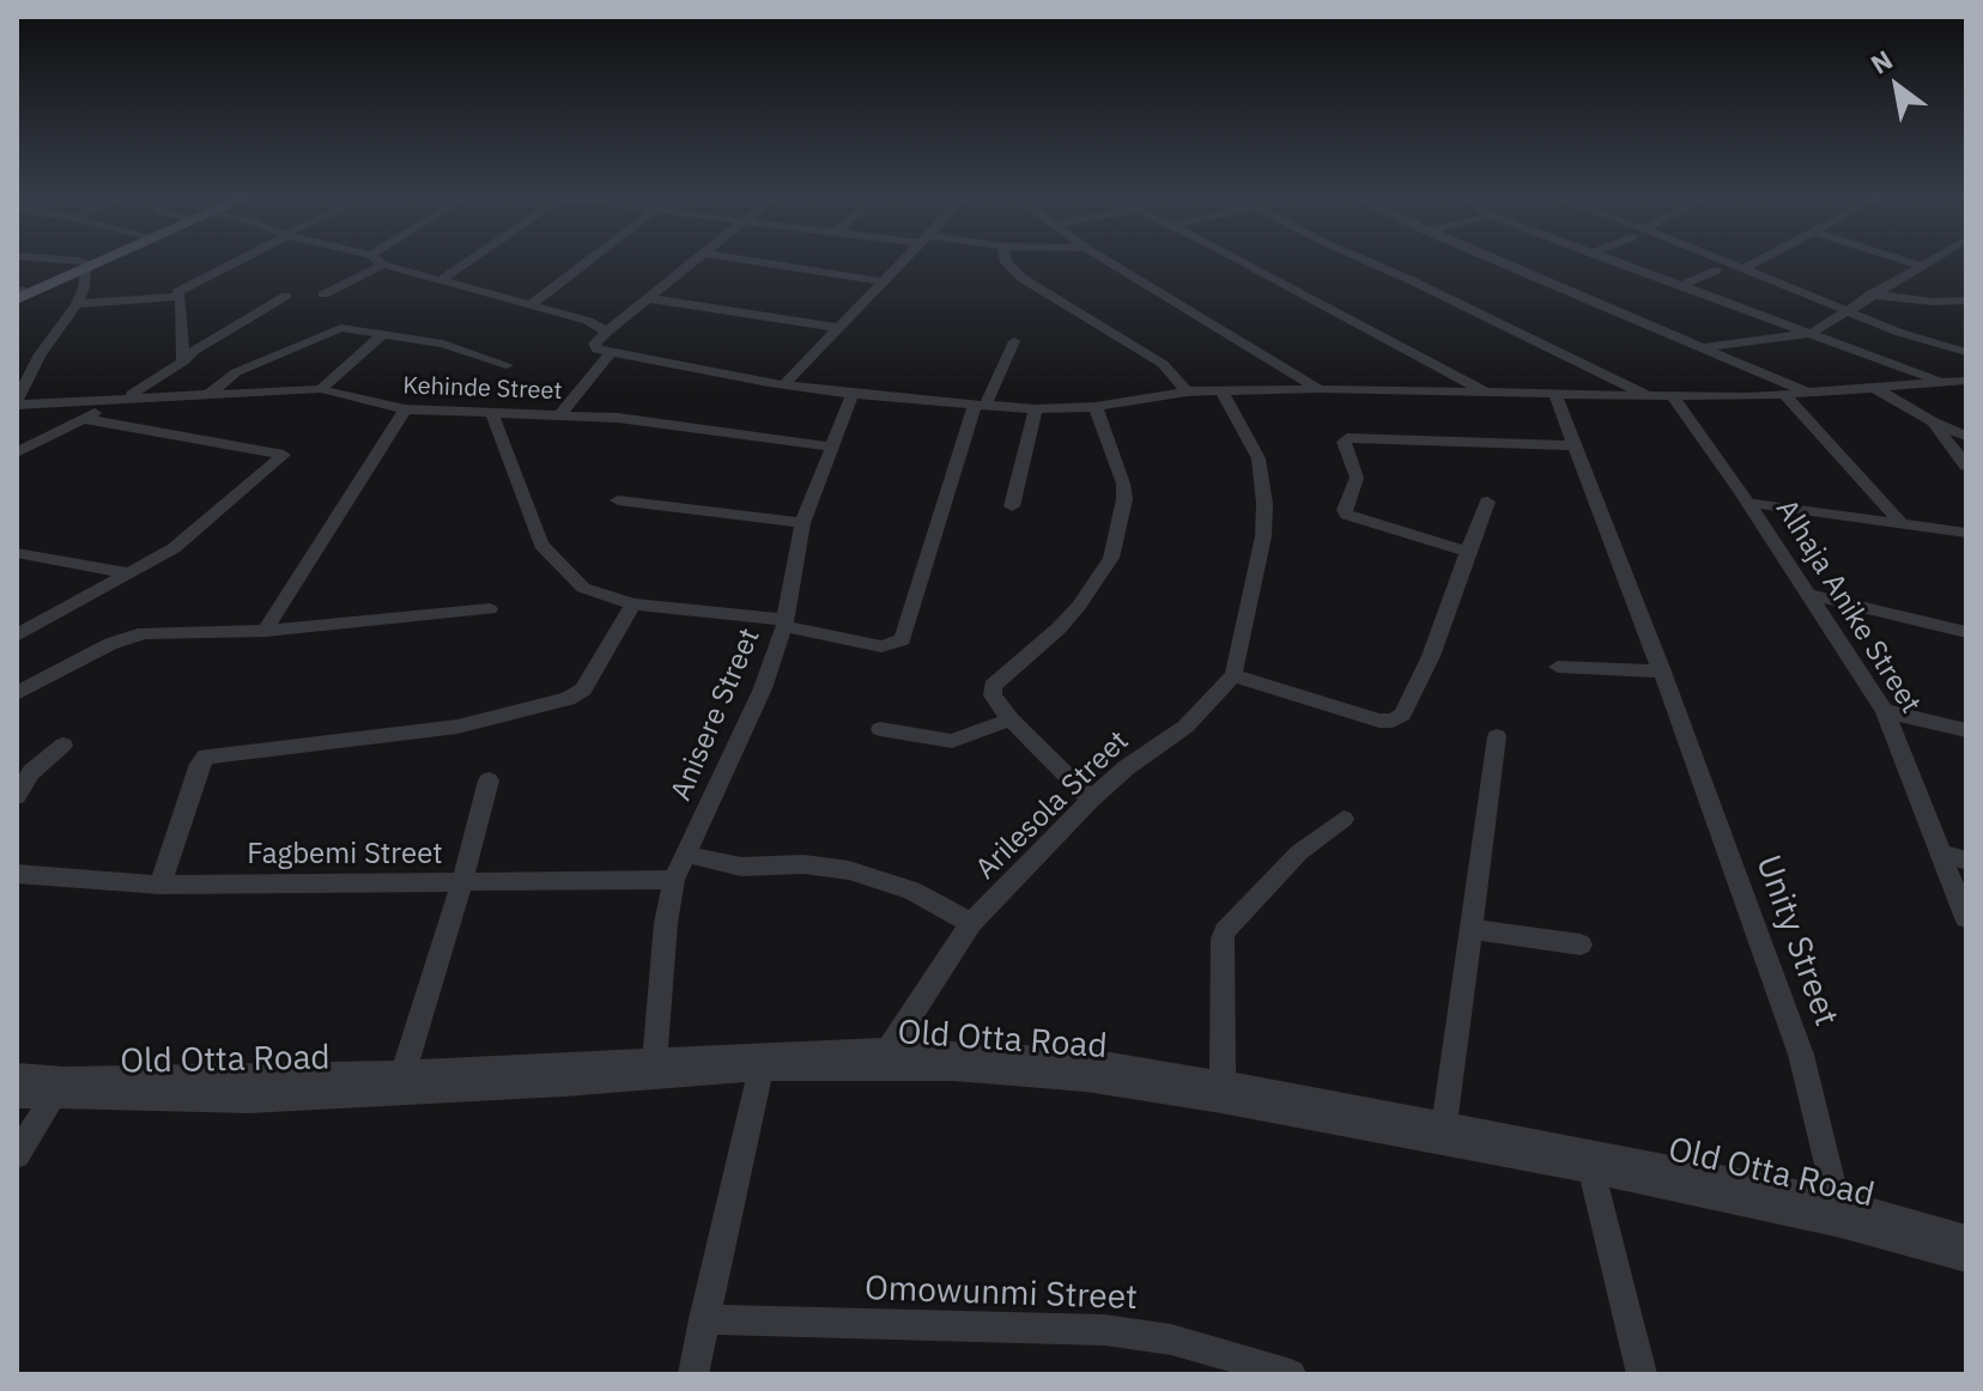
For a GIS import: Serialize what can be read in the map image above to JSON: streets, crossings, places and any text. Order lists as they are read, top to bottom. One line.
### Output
{"streets":{"street":["Kehinde Street","Alhaja Anike Street","Anisere Street","Arilesola Street","Fagbemi Street","Unity Street","Old Otta Road","Omowunmi Street"]},"crossings":[["Kehinde Street","Anisere Street"],["Anisere Street","Fagbemi Street"],["Anisere Street","Old Otta Road"],["Arilesola Street","Old Otta Road"],["Unity Street","Old Otta Road"]],"north":"top left"}
